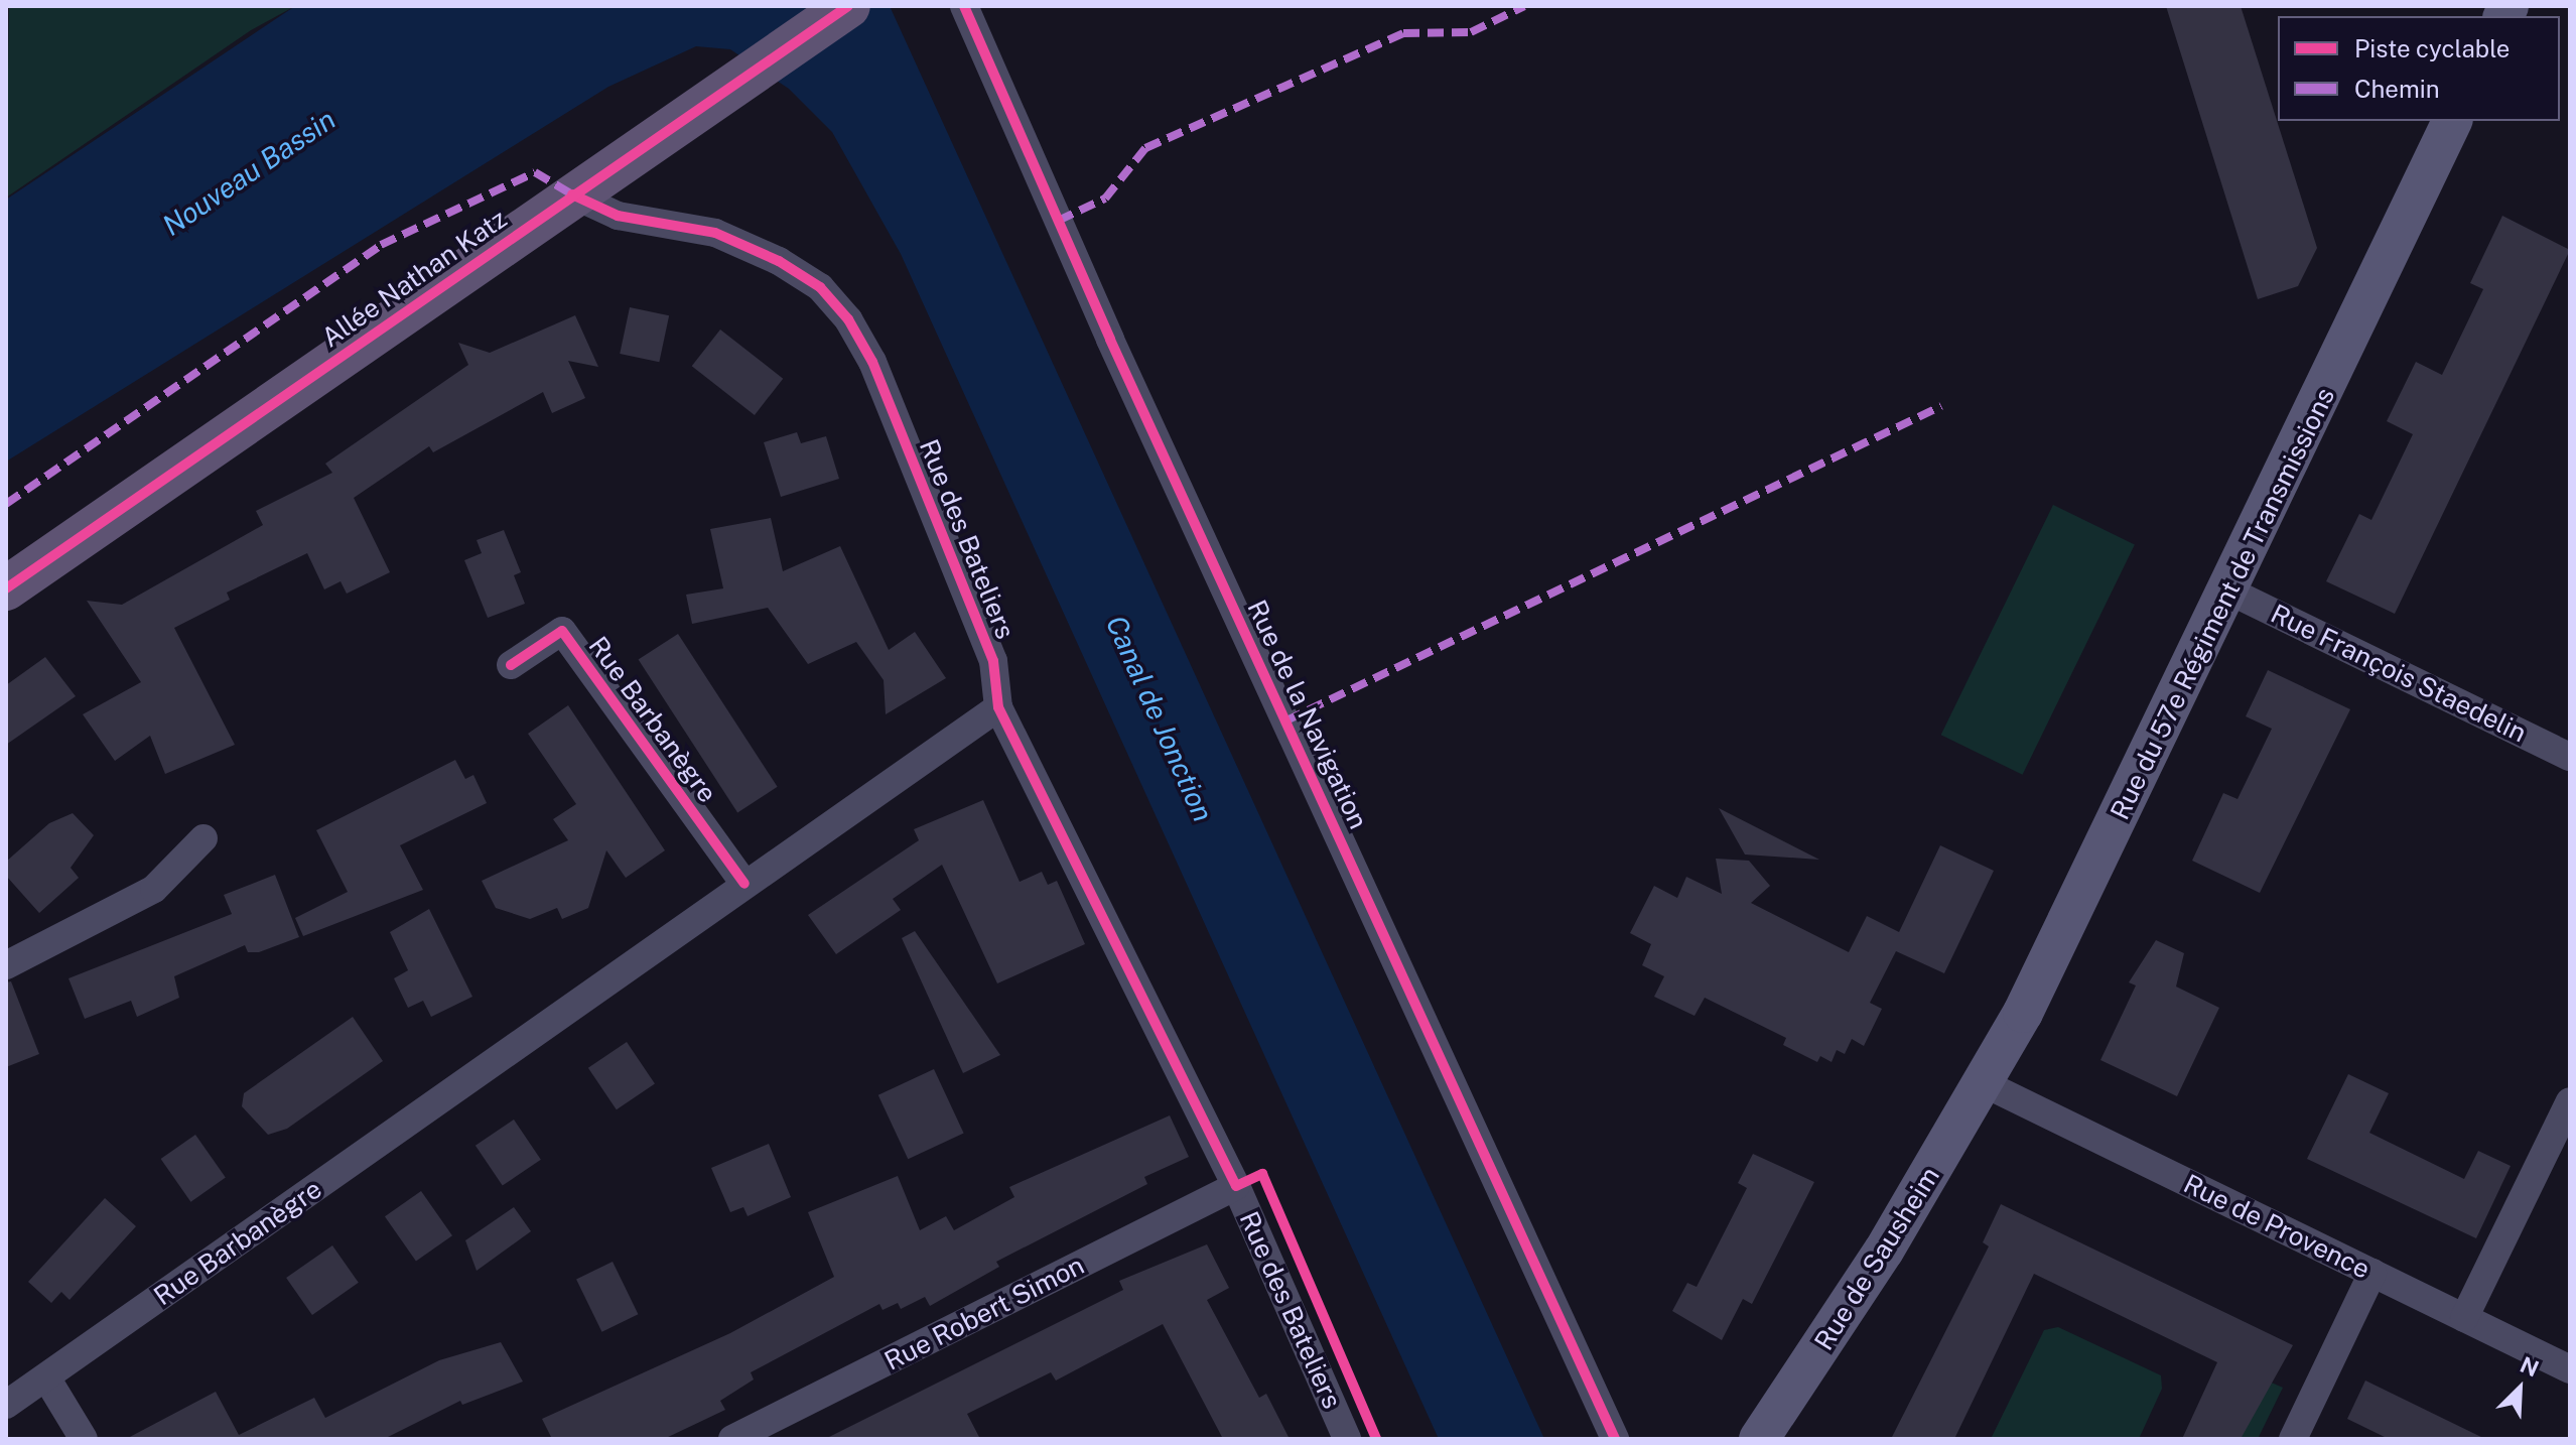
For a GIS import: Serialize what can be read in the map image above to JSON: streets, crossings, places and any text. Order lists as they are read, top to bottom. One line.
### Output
{"streets":{"main road":["Allée Nathan Katz","Rue du 57e Régiment de Transmissions","Rue de Sausheim"],"street":["Rue des Bateliers","Rue François Staedelin","Rue de la Navigation","Rue Barbanègre","Rue de Provence","Rue Robert Simon"]},"crossings":[["Allée Nathan Katz","Rue des Bateliers"],["Rue des Bateliers","Rue Barbanègre"],["Rue des Bateliers","Rue Robert Simon"],["Rue du 57e Régiment de Transmissions","Rue François Staedelin"],["Rue du 57e Régiment de Transmissions","Rue de Provence"],["Rue du 57e Régiment de Transmissions","Rue de Sausheim"],["Rue de Provence","Rue de Sausheim"]],"water":["Nouveau Bassin","Canal de Jonction"],"legend":["Piste cyclable","Chemin"],"north":"top right"}
